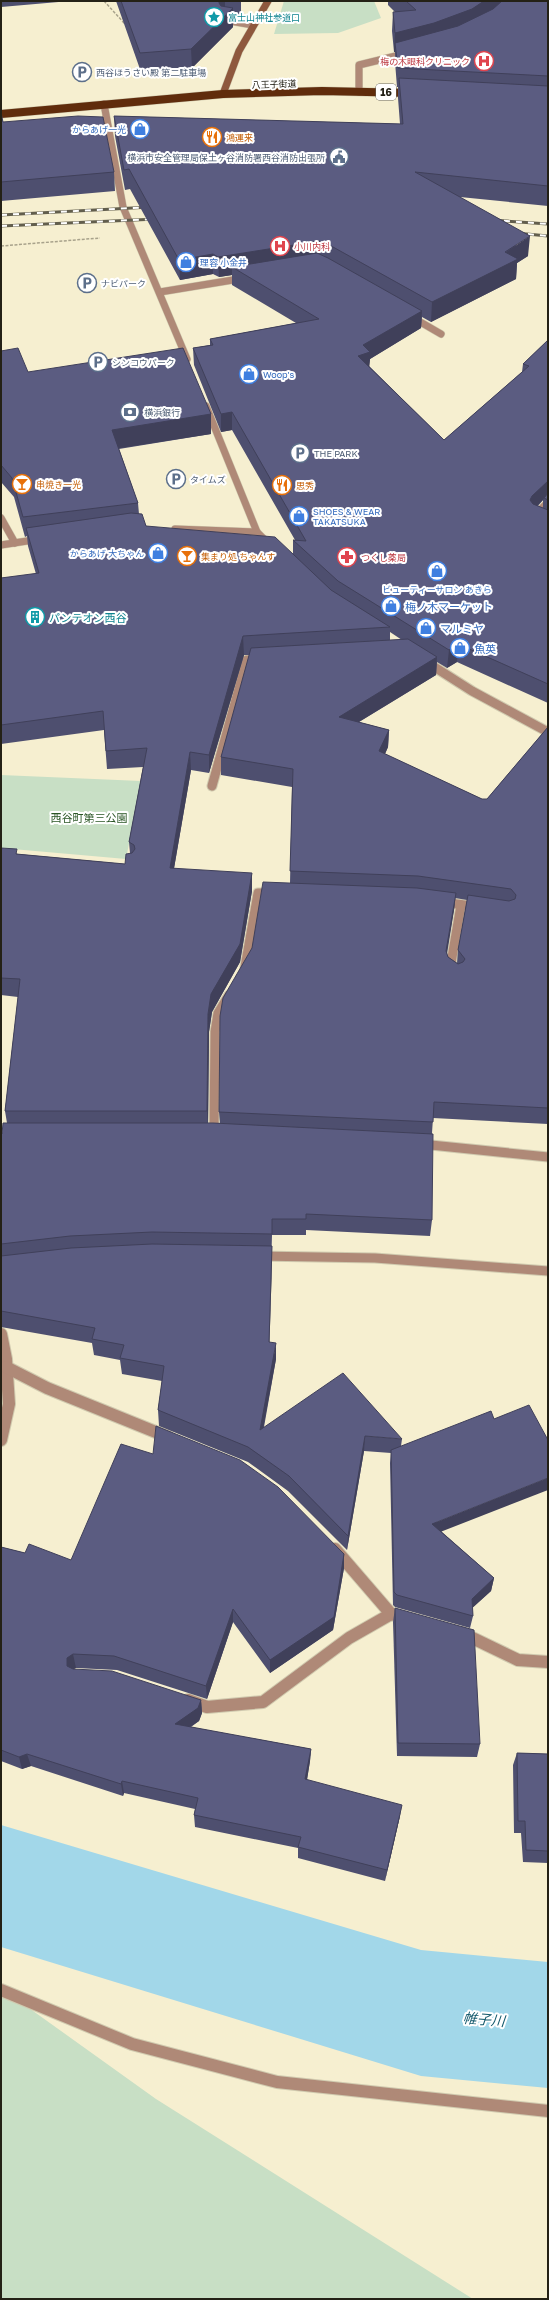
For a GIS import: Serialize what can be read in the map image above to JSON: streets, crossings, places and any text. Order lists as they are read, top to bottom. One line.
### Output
{"streets":{"highway":["八王子街道","16"]},"water":["帷子川"],"parks":["西谷町第三公園"],"places":{"place":["富士山神社参道口"],"hospital":["梅の木眼科クリニック","小川内科"],"parking":["西谷ほうさい殿 第二駐車場","ナビパーク","シンコウパーク","THE PARK","タイムズ"],"shop":["からあげ一光","理容 小金井","Woop's","SHOES & WEAR TAKATSUKA","からあげ 大ちゃん","ビューティーサロン あきら","梅ノ木マーケット","マルミヤ","魚英"],"restaurant":["鴻運来","思秀"],"public building":["横浜市安全管理局保土ヶ谷消防署西谷消防出張所"],"bank":["横浜銀行"],"bar":["串焼き一光","集まり処 ちゃんす"],"pharmacy":["つくし薬局"],"building":["パンテオン西谷"]}}
